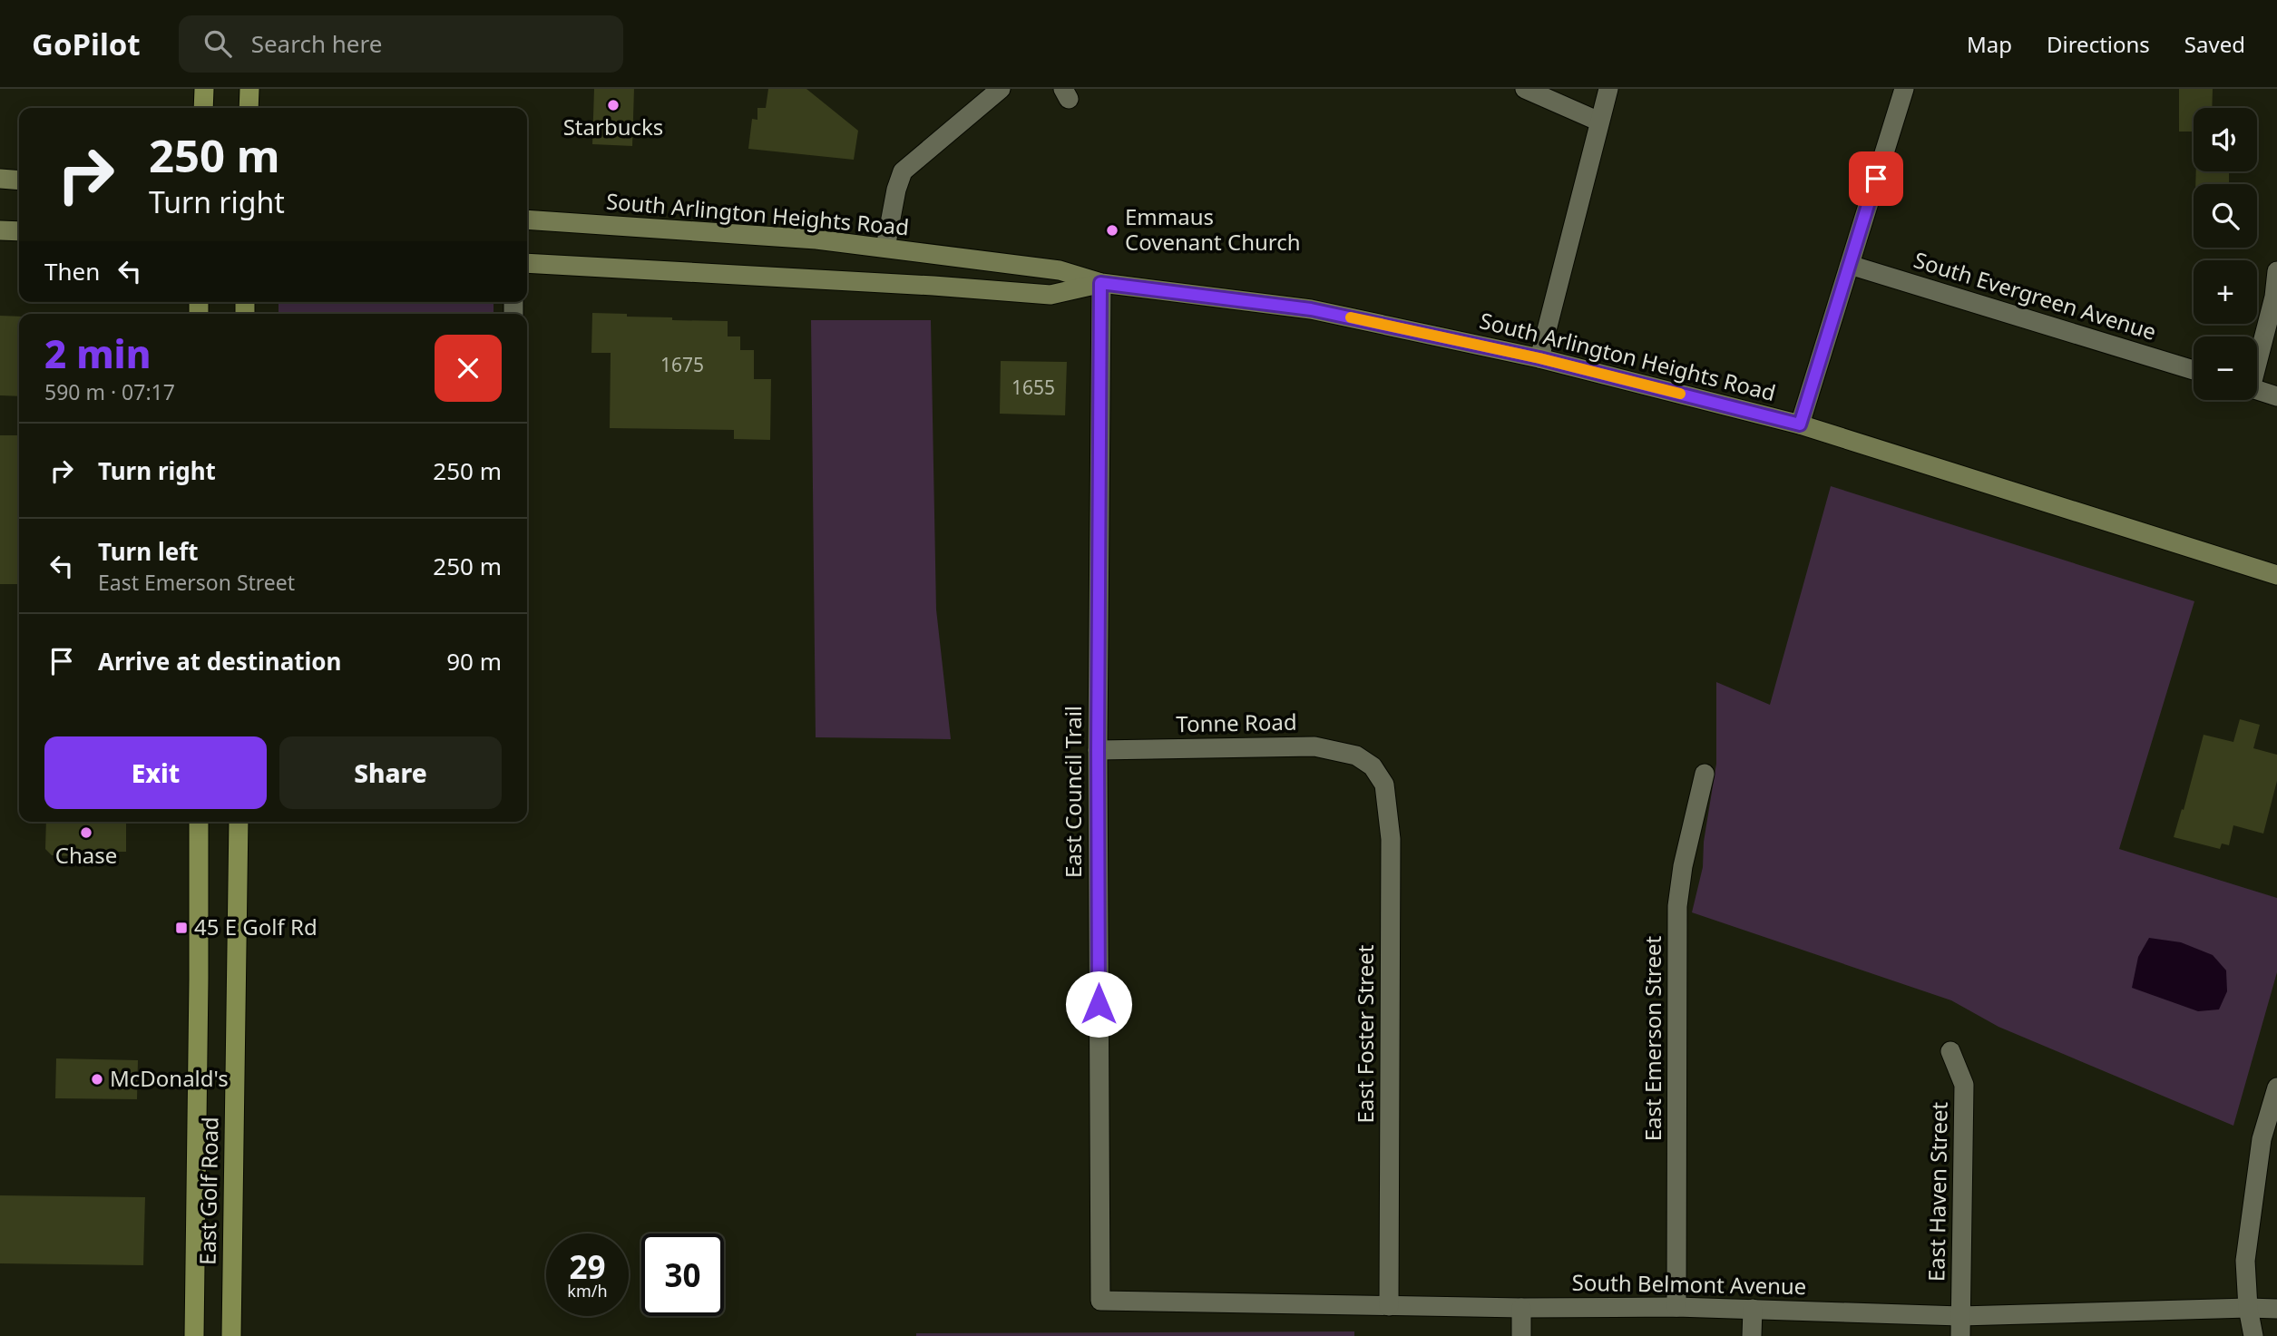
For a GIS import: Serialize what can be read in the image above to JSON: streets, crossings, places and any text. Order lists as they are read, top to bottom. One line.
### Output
{"streets":{"main road":["South Arlington Heights Road","East Golf Road"],"street":["South Evergreen Avenue","Tonne Road","East Council Trail","East Foster Street","East Emerson Street","East Haven Street","South Belmont Avenue"]},"crossings":[["South Arlington Heights Road","East Council Trail"],["Tonne Road","East Council Trail"],["Tonne Road","East Foster Street"],["East Council Trail","South Belmont Avenue"],["East Foster Street","South Belmont Avenue"],["East Emerson Street","South Belmont Avenue"],["East Haven Street","South Belmont Avenue"]],"places":{"other":["Starbucks","Emmaus Covenant Church","Chase","McDonald's"],"transit":["45 E Golf Rd"]},"house_numbers":["1675","1655"],"page":{"header":"GoPilot","search":"Search here","nav":["Map","Directions","Saved"],"map_buttons":["+","−"],"turn":["250 m","Turn right"],"then":"Then","heading":["2 min","590 m · 07:17"],"list":[{"name":"Turn right","value":"250 m"},{"name":"Turn left","note":"East Emerson Street","value":"250 m"},{"name":"Arrive at destination","value":"90 m"}],"buttons":["Exit","Share"],"speed":"29 km/h","limit":"30"}}
